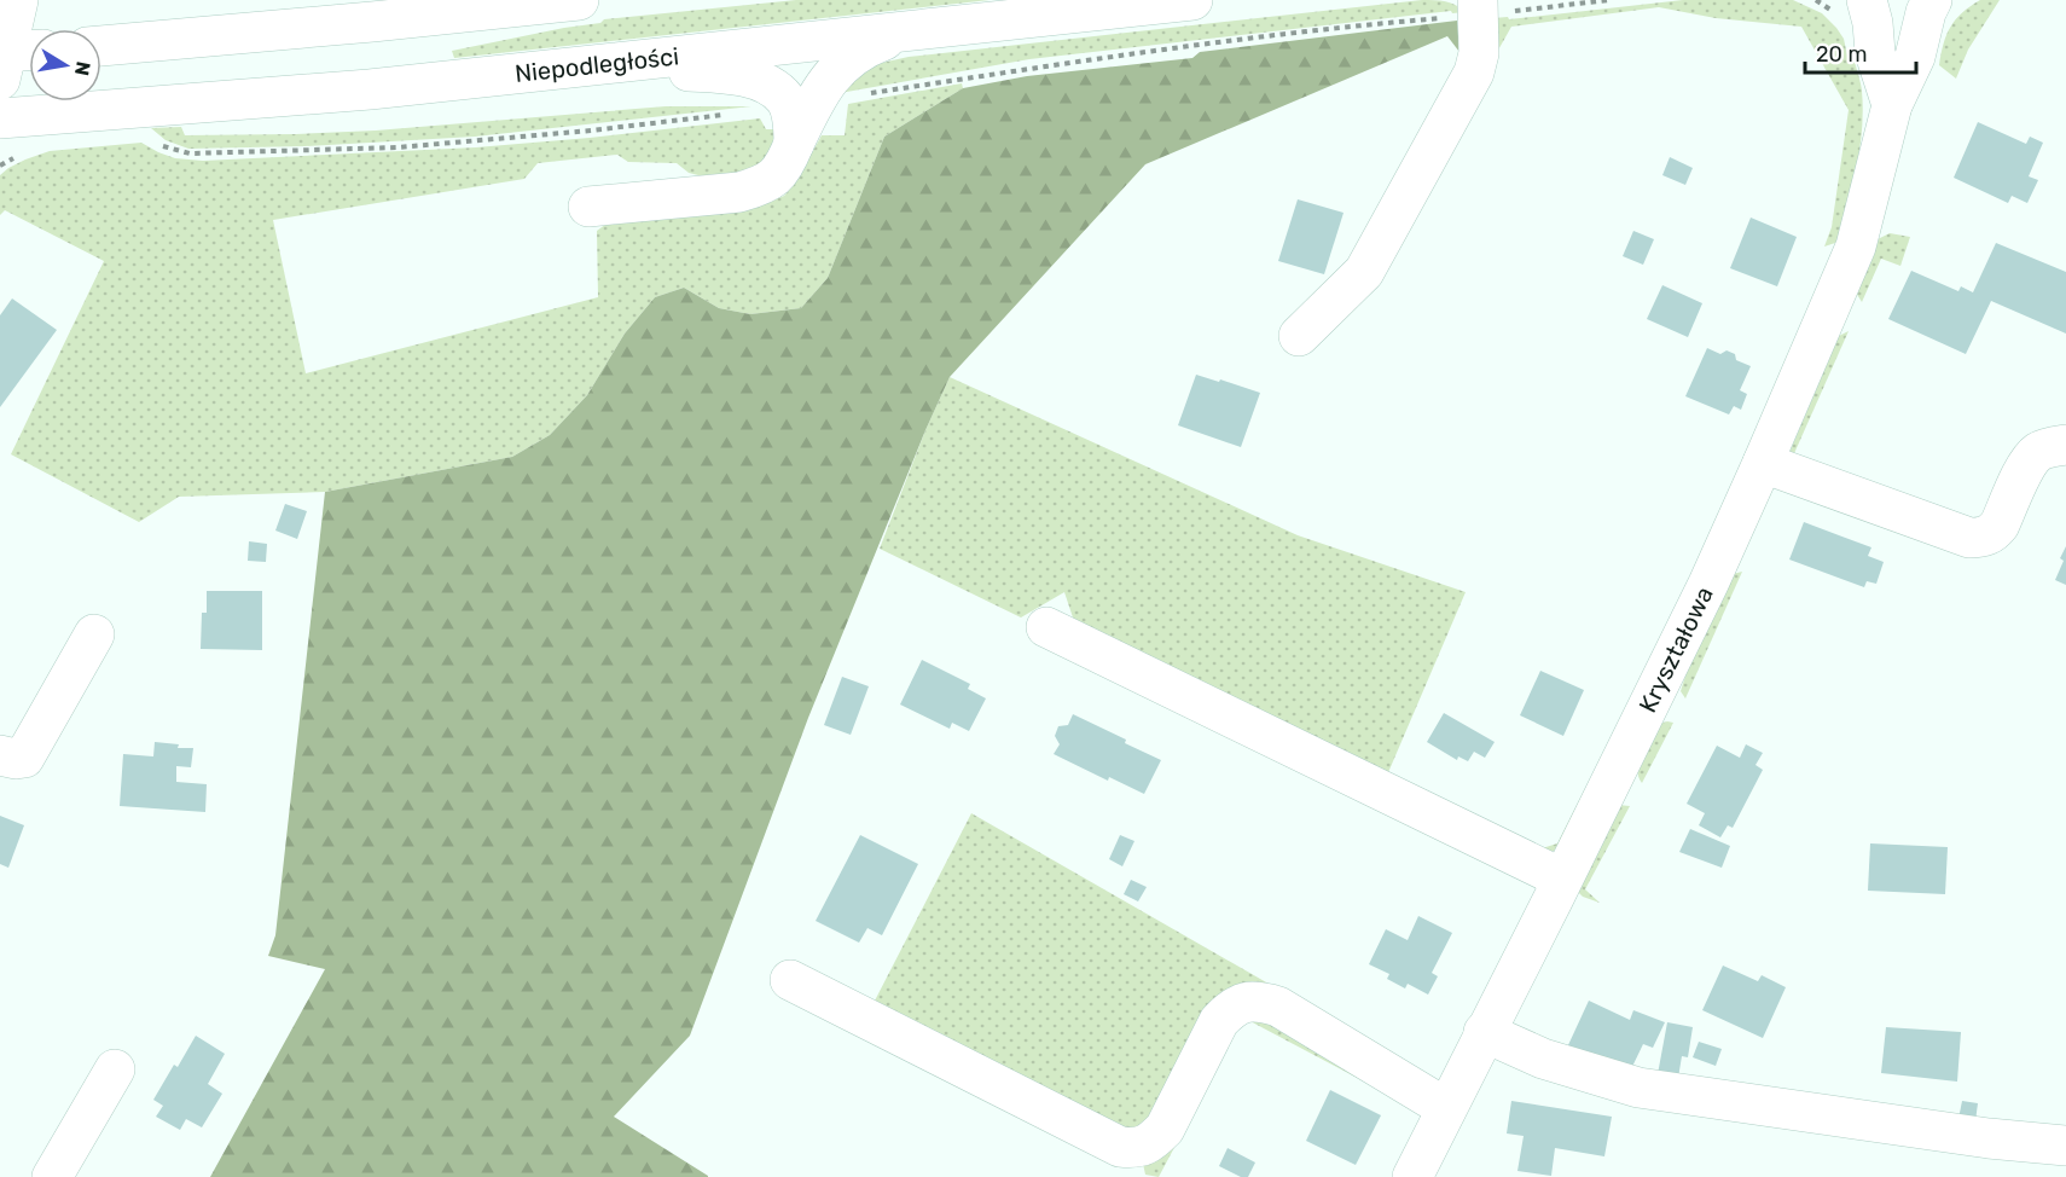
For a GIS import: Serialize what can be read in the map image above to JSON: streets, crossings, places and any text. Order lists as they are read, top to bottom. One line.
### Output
{"streets":{"street":["Niepodległości","Kryształowa"]},"scale_bar":"20 m","north":"right"}
